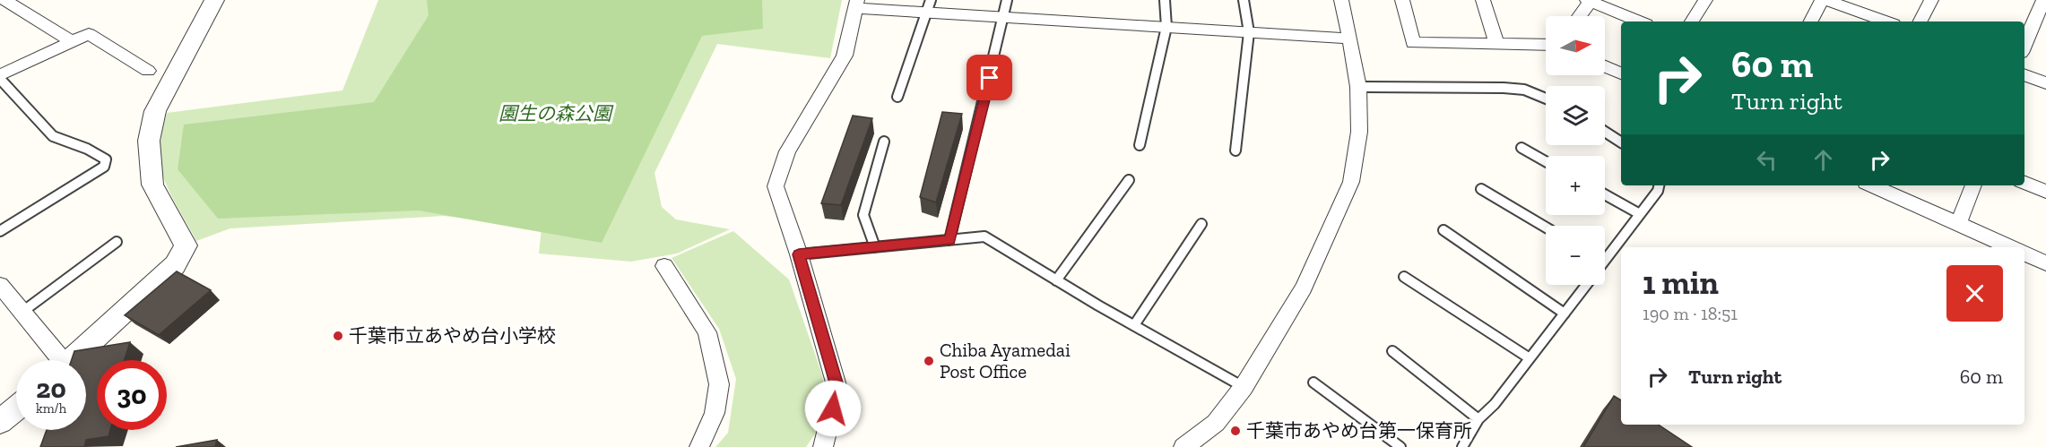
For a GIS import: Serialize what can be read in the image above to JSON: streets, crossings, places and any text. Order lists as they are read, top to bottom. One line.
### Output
{"parks":["園生の森公園"],"places":["千葉市立あやめ台小学校","Chiba Ayamedai Post Office","千葉市あやめ台第一保育所"],"north":"right","page":{"map_buttons":["+","−"],"turn":["60 m","Turn right"],"heading":["1 min","190 m · 18:51"],"list":[{"name":"Turn right","value":"60 m"}],"speed":"20 km/h","limit":"30"}}
